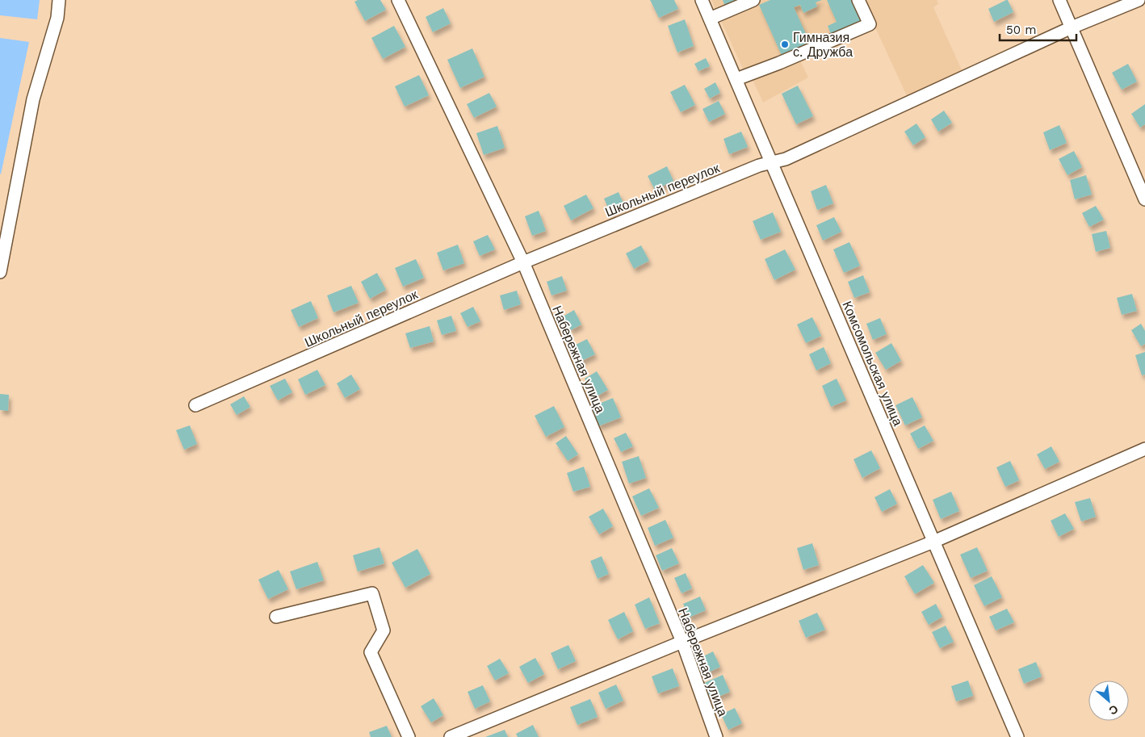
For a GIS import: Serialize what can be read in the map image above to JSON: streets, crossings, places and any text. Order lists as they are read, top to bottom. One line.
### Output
{"streets":{"street":["Школьный переулок","Набережная улица","Комсомольская улица"]},"crossings":[["Школьный переулок","Набережная улица"],["Школьный переулок","Комсомольская улица"]],"places":["Гимназия с. Дружба"],"scale_bar":"50 m","north":"bottom right"}
